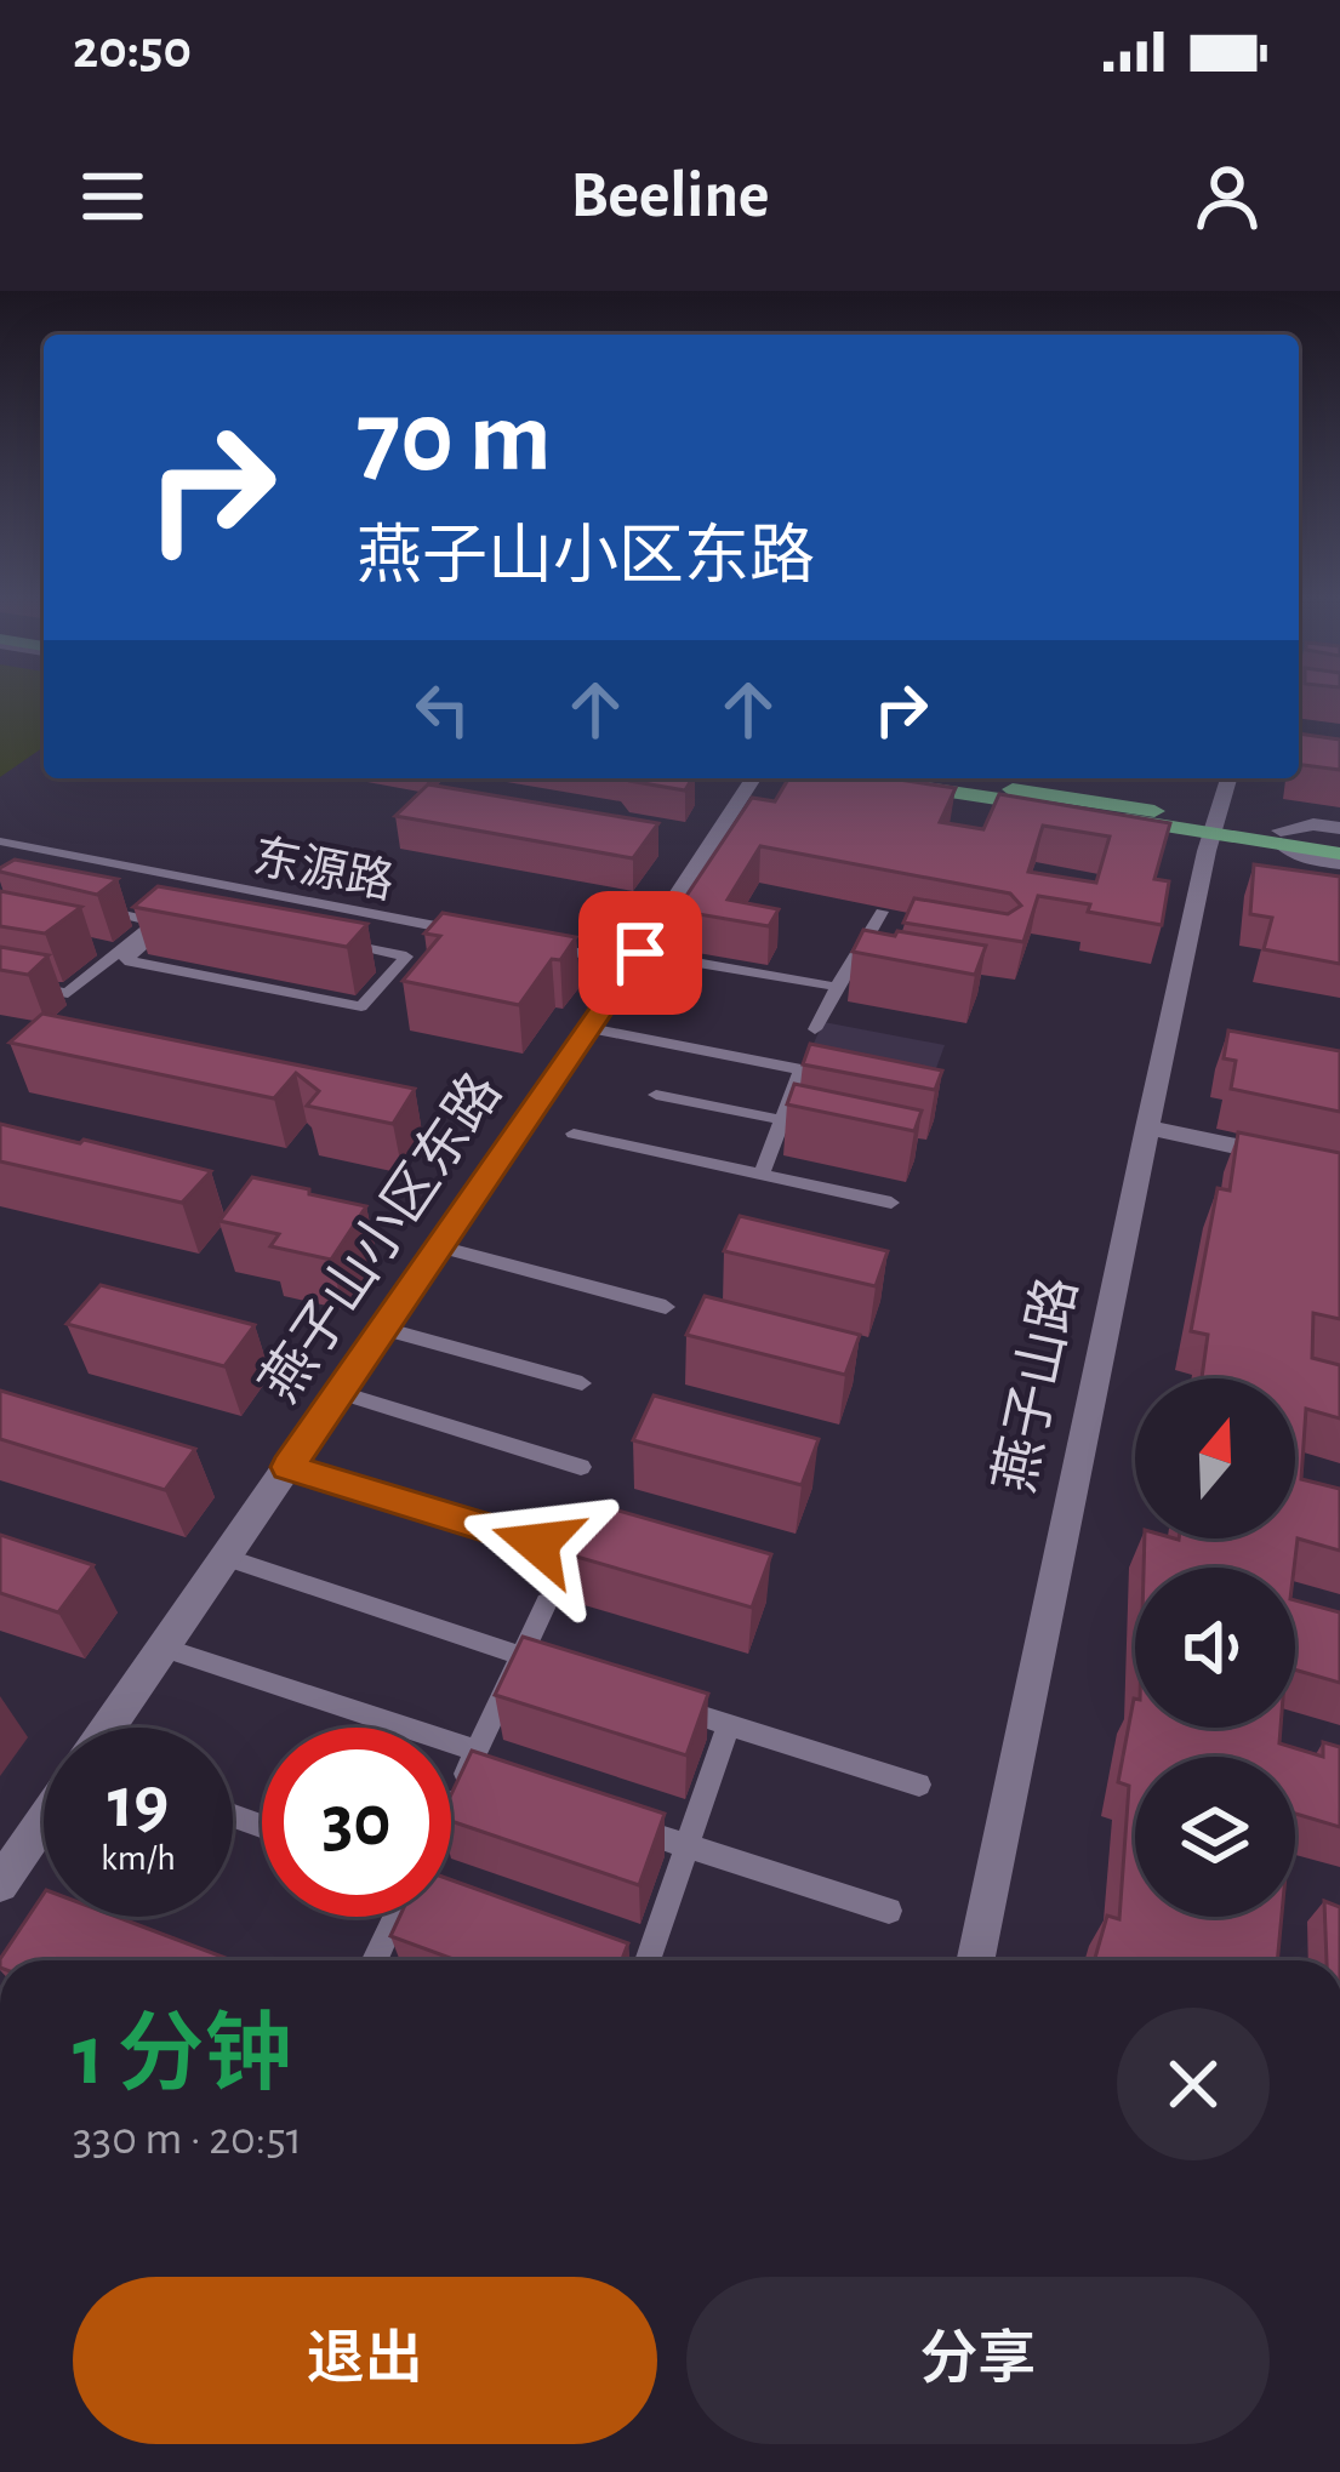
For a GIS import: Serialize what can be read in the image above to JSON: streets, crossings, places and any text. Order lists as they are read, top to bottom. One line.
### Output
{"streets":{"street":["东源路","燕子山小区东路","燕子山路"]},"north":"top","page":{"status":"20:50","header":"Beeline","turn":["70 m","燕子山小区东路"],"speed":"19 km/h","limit":"30","heading":["1 分钟","330 m · 20:51"],"buttons":["退出","分享"]}}
